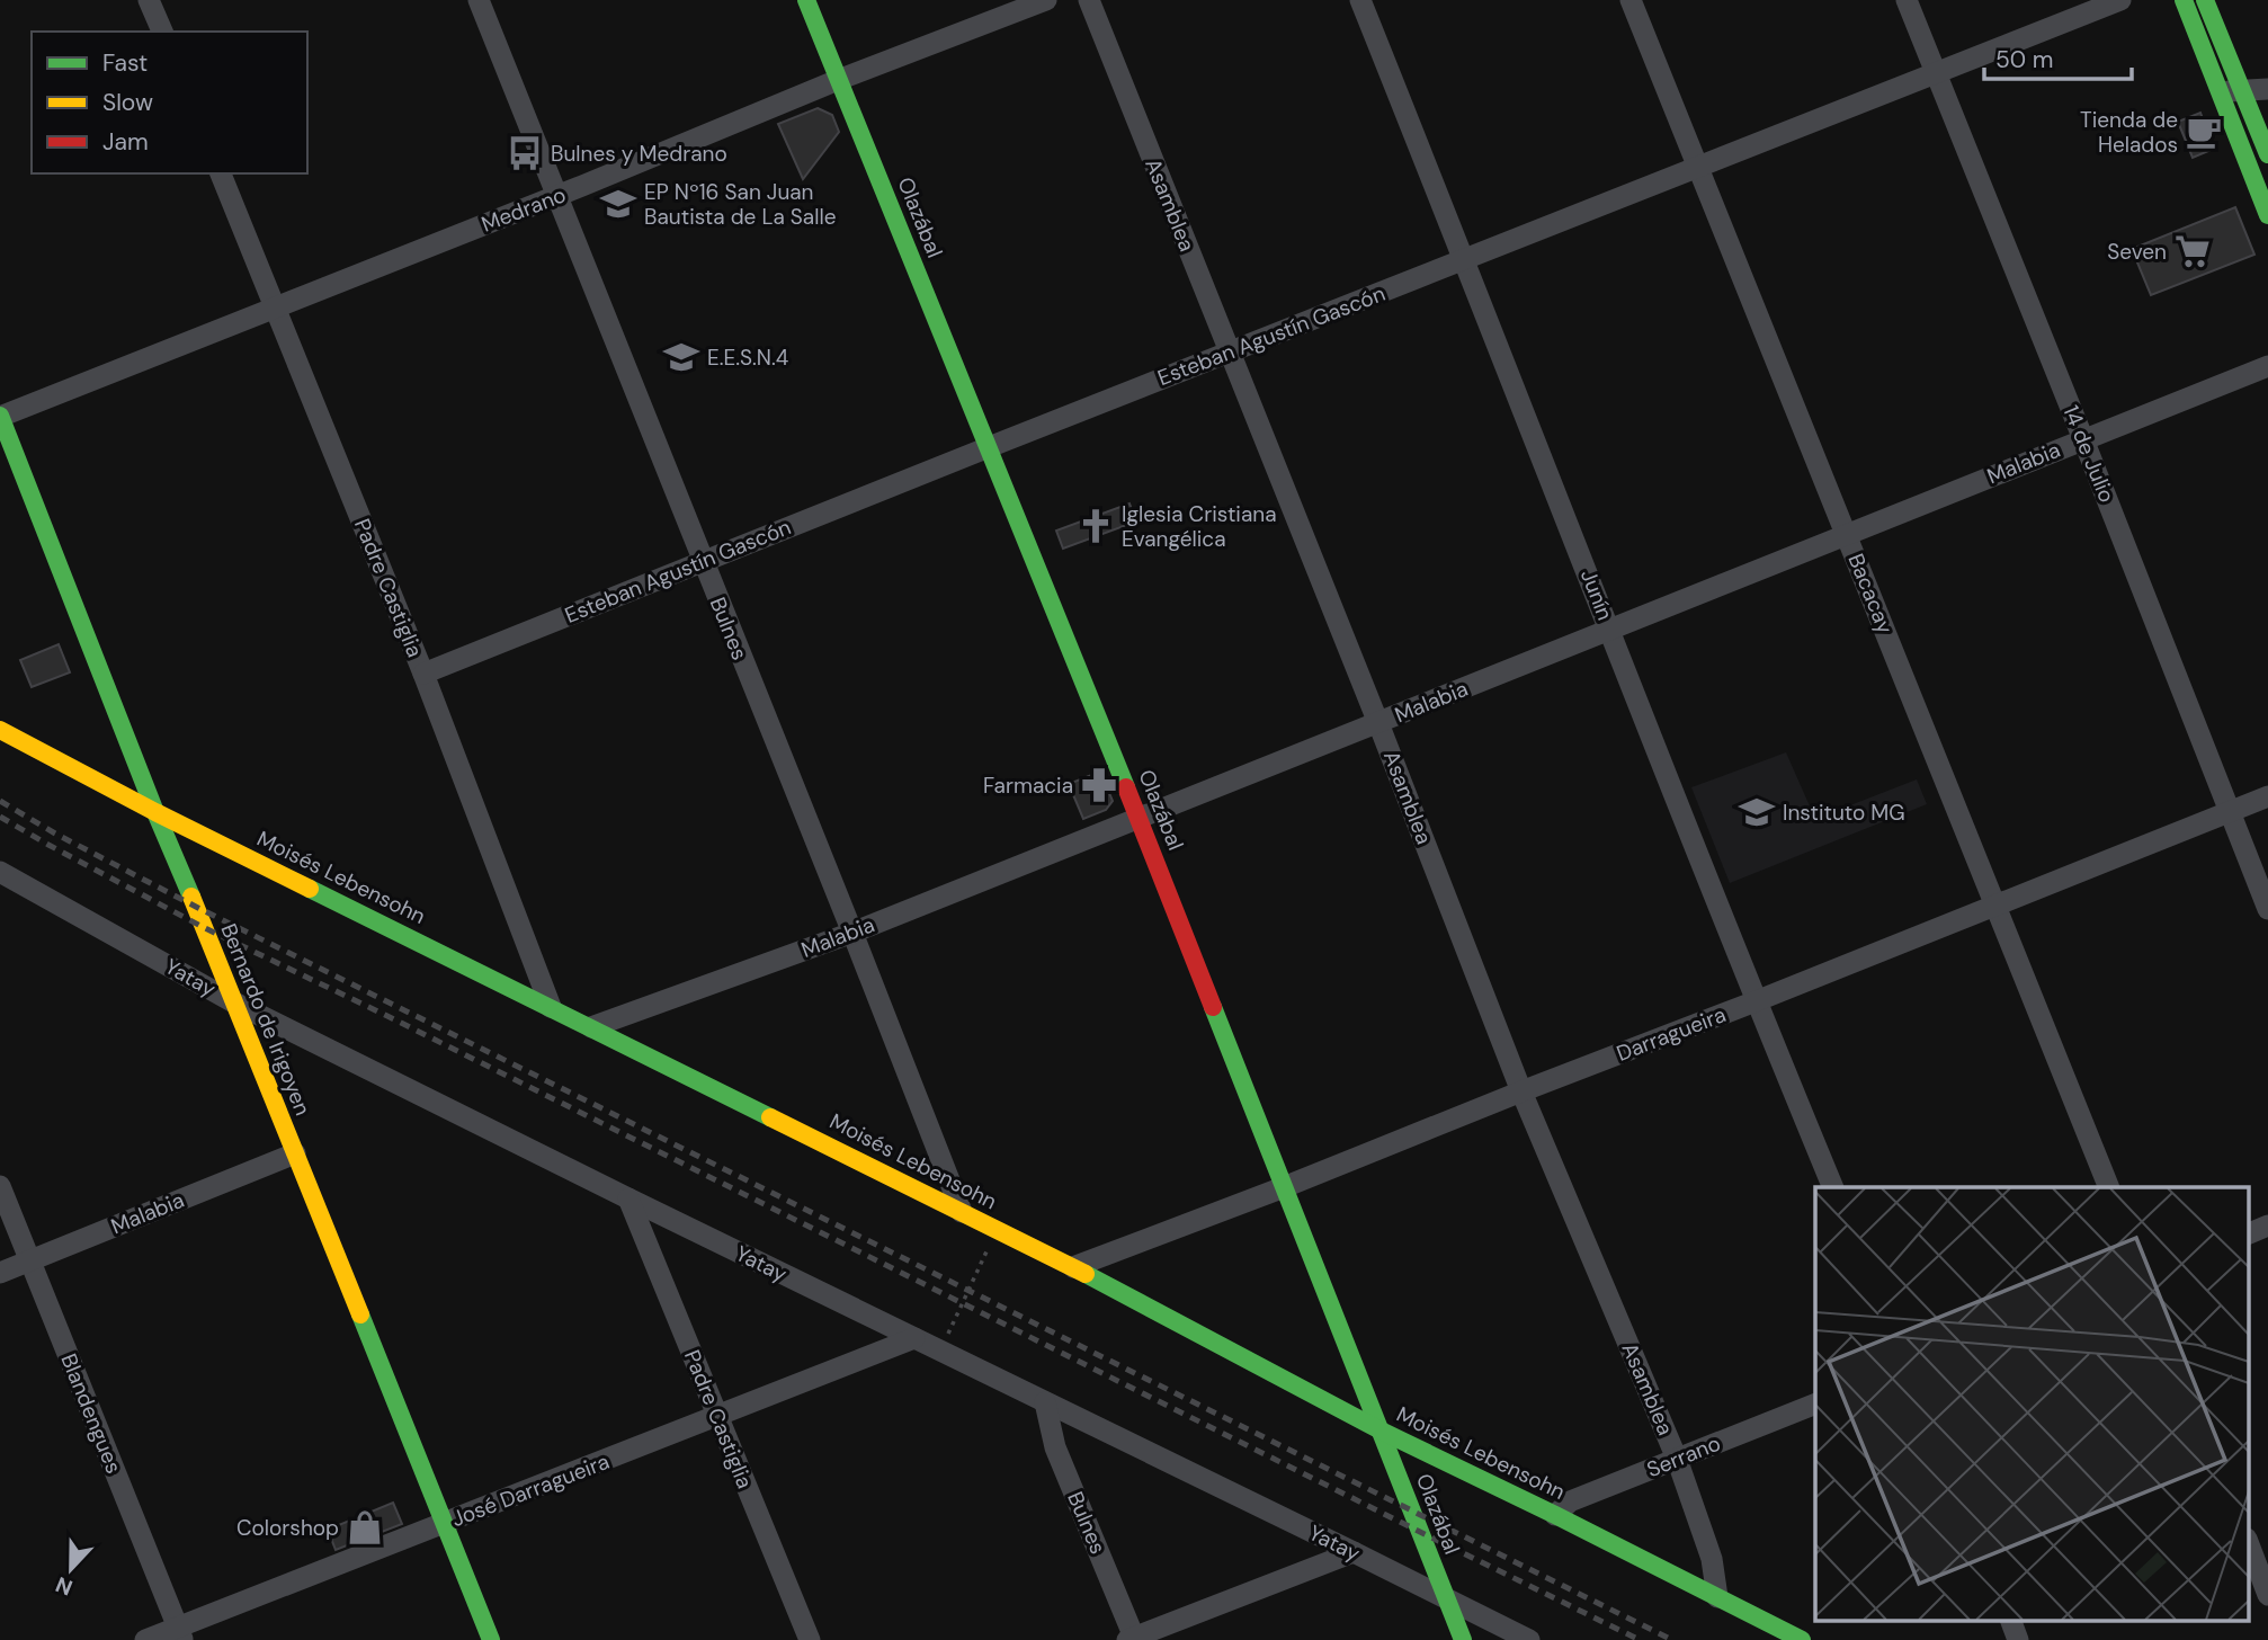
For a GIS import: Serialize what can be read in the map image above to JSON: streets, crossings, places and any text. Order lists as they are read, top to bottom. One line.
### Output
{"streets":{"street":["Asamblea","Medrano","Olazábal","Esteban Agustín Gascón","14 de Julio","Malabia","Padre Castiglia","Bacacay","Junín","Bulnes","Moisés Lebensohn","Yatay","Bernardo de Irigoyen","Darragueira","Blandengues","Serrano","José Darragueira"]},"crossings":[["Asamblea","Esteban Agustín Gascón"],["Asamblea","Malabia"],["Asamblea","Moisés Lebensohn"],["Asamblea","Darragueira"],["Asamblea","Serrano"],["Medrano","Olazábal"],["Medrano","Padre Castiglia"],["Medrano","Bulnes"],["Medrano","Bernardo de Irigoyen"],["Olazábal","Esteban Agustín Gascón"],["Olazábal","Malabia"],["Olazábal","Moisés Lebensohn"],["Olazábal","Yatay"],["Olazábal","Darragueira"],["Esteban Agustín Gascón","14 de Julio"],["Esteban Agustín Gascón","Padre Castiglia"],["Esteban Agustín Gascón","Bacacay"],["Esteban Agustín Gascón","Junín"],["Esteban Agustín Gascón","Bulnes"],["14 de Julio","Malabia"],["14 de Julio","Darragueira"],["Malabia","Bacacay"],["Malabia","Junín"],["Malabia","Bulnes"],["Malabia","Moisés Lebensohn"],["Malabia","Bernardo de Irigoyen"],["Malabia","Blandengues"],["Padre Castiglia","Moisés Lebensohn"],["Padre Castiglia","Yatay"],["Padre Castiglia","José Darragueira"],["Bacacay","Darragueira"],["Junín","Darragueira"],["Bulnes","Moisés Lebensohn"],["Bulnes","Yatay"],["Moisés Lebensohn","Bernardo de Irigoyen"],["Moisés Lebensohn","Darragueira"],["Moisés Lebensohn","Serrano"],["Yatay","Bernardo de Irigoyen"],["Yatay","José Darragueira"],["Bernardo de Irigoyen","José Darragueira"],["Blandengues","José Darragueira"]],"places":{"cafe":["Tienda de Helados"],"bus stop":["Bulnes y Medrano"],"school or university":["EP Nº16 San Juan Bautista de La Salle","E.E.S.N.4","Instituto MG"],"supermarket":["Seven"],"church":["Iglesia Cristiana Evangélica"],"pharmacy":["Farmacia"],"shop":["Colorshop"]},"legend":["Fast","Slow","Jam"],"scale_bar":"50 m","north":"bottom"}
